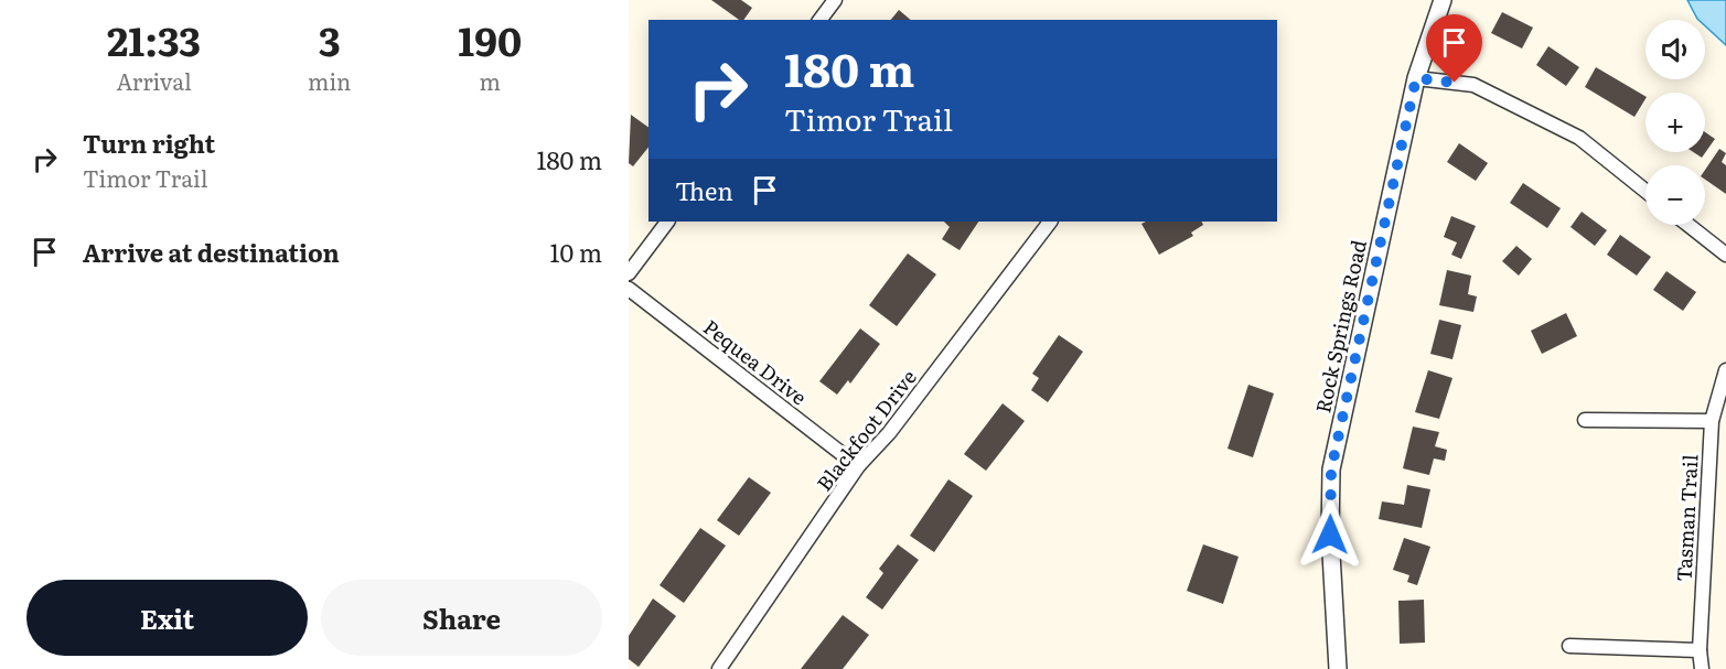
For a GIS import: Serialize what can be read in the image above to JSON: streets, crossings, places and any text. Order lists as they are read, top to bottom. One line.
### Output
{"streets":{"street":["Rock Springs Road","Pequea Drive","Blackfoot Drive","Tasman Trail"]},"crossings":[["Pequea Drive","Blackfoot Drive"]],"page":{"eta":["21:33","Arrival","3","min","190","m"],"map_buttons":["+","−"],"turn":["180 m","Timor Trail"],"list":[{"name":"Turn right","note":"Timor Trail","value":"180 m"},{"name":"Arrive at destination","value":"10 m"}],"then":"Then","buttons":["Exit","Share"]}}
